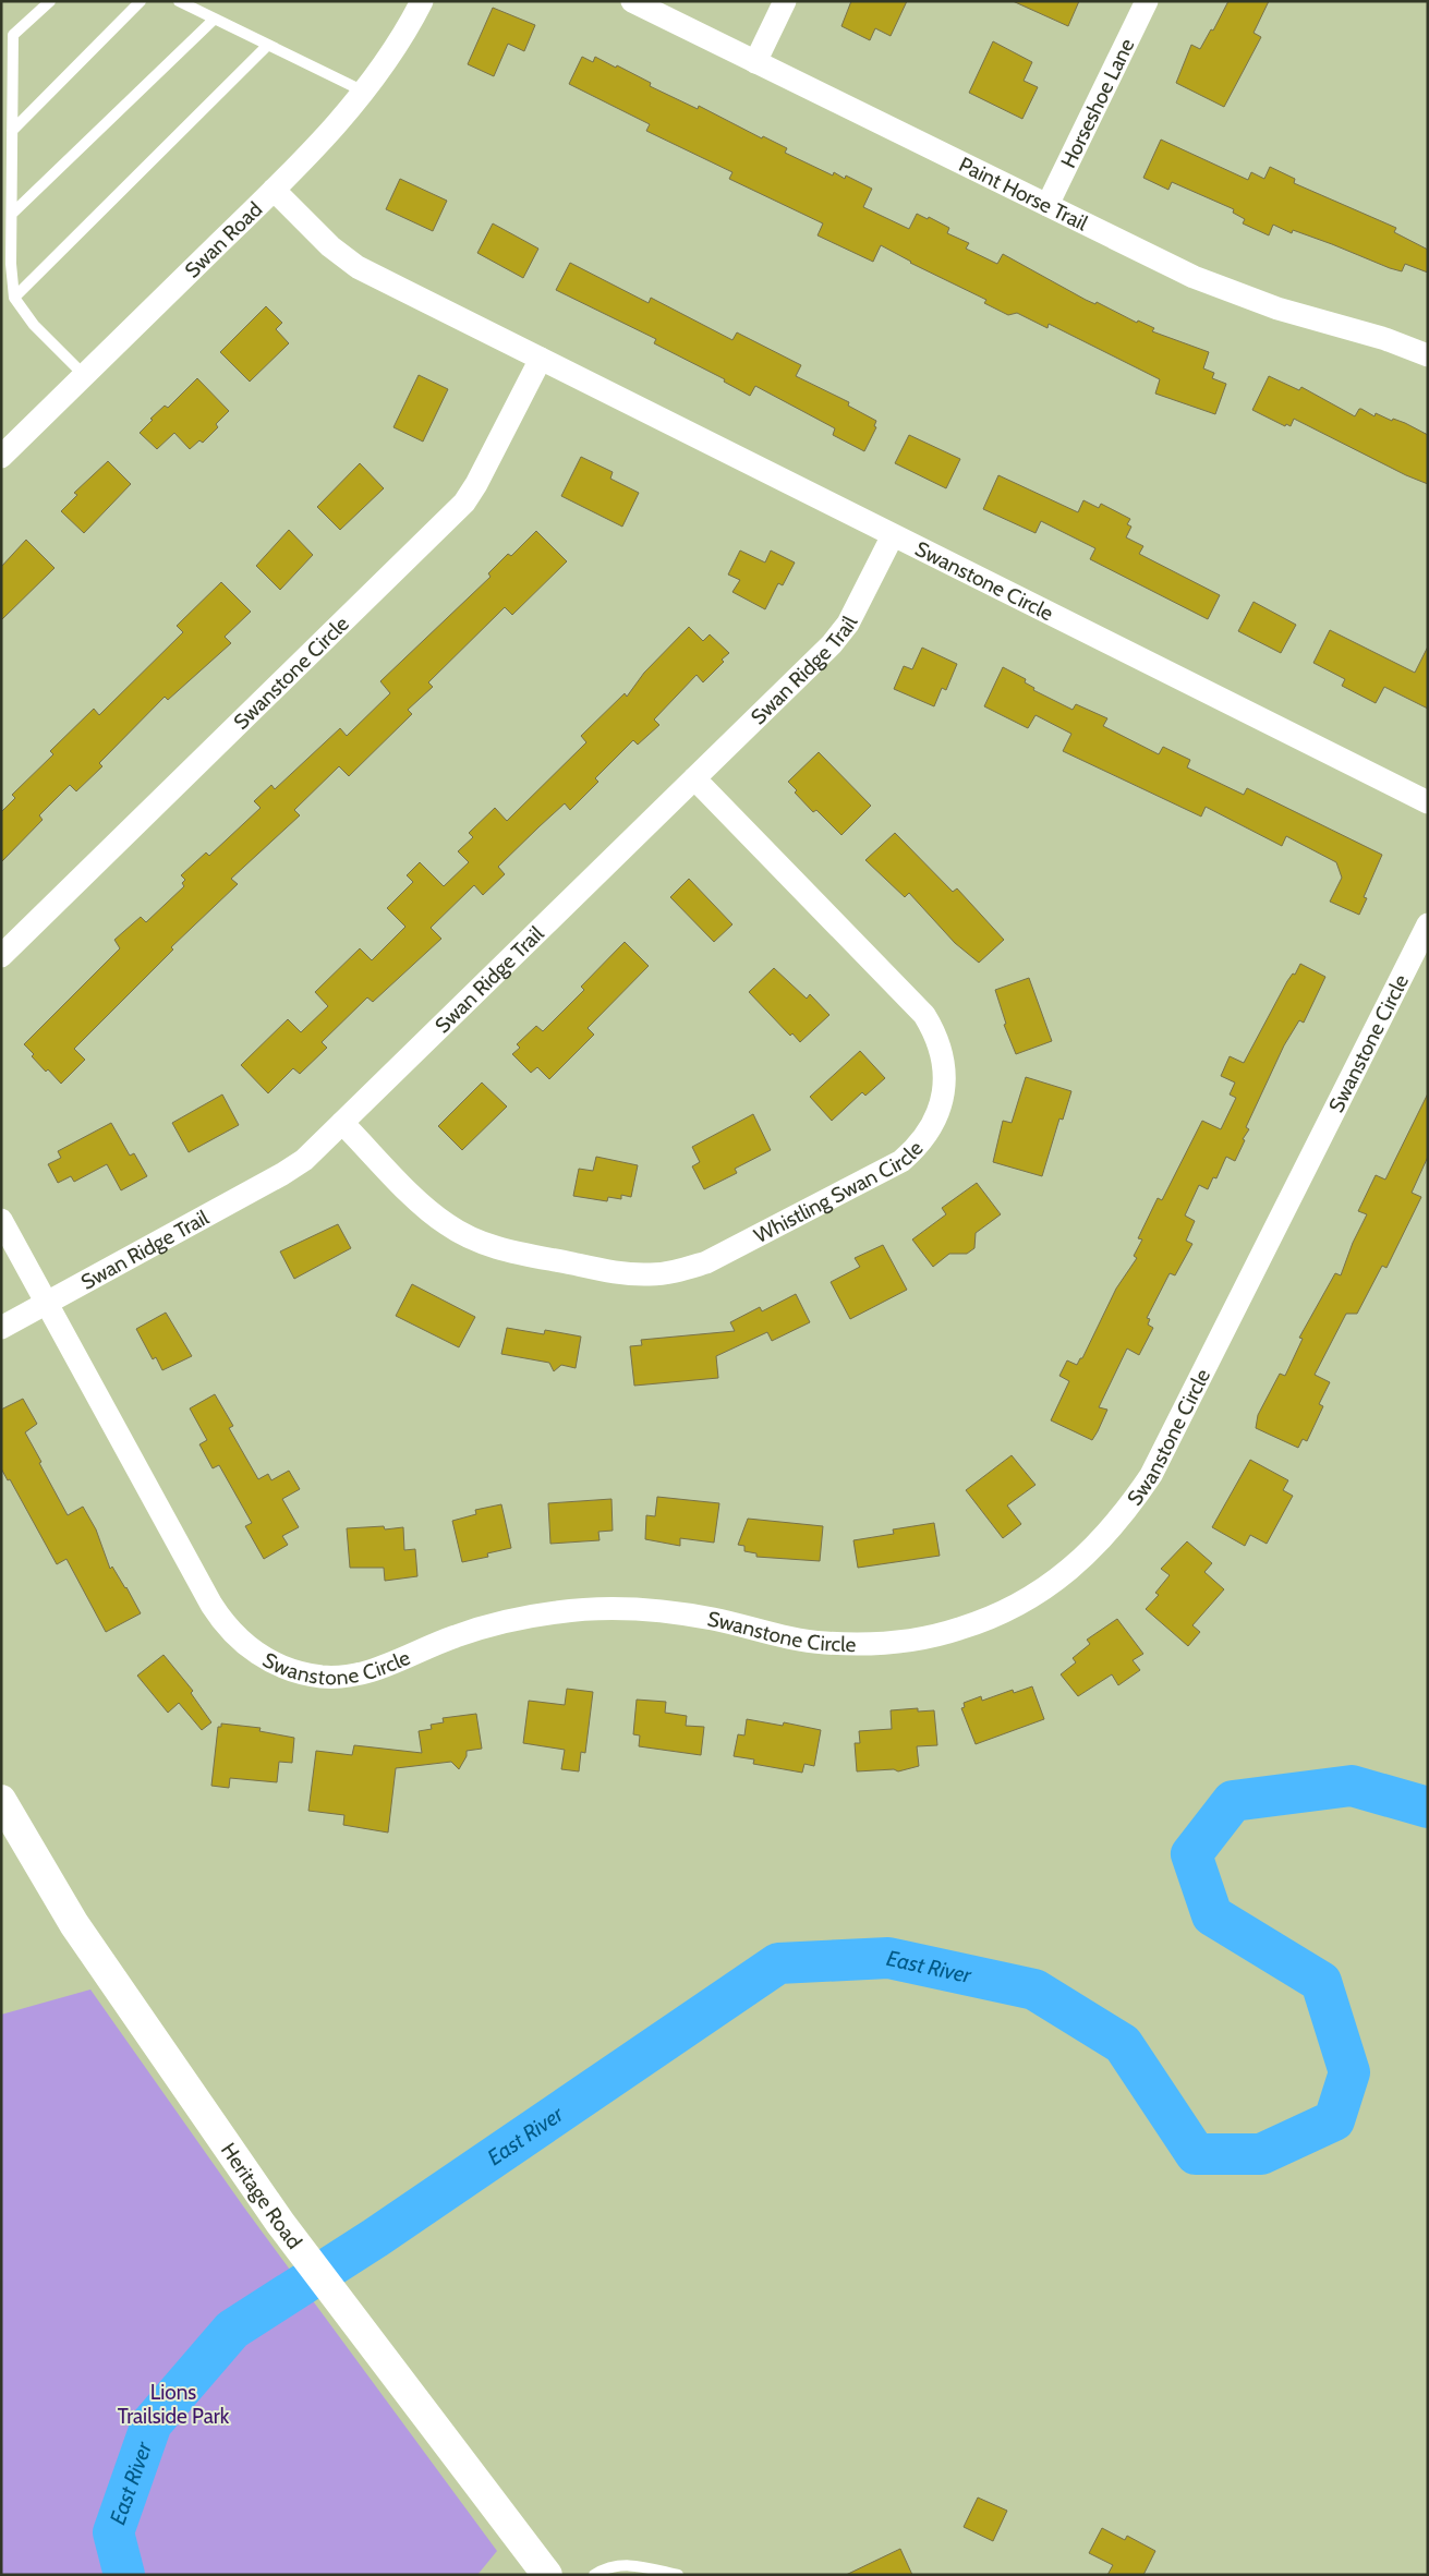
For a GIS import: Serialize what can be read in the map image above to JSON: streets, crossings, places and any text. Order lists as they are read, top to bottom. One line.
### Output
{"streets":{"main road":["Heritage Road"],"street":["Horseshoe Lane","Paint Horse Trail","Swan Road","Swanstone Circle","Swan Ridge Trail","Whistling Swan Circle"]},"crossings":[["Horseshoe Lane","Paint Horse Trail"],["Swan Road","Swanstone Circle"],["Swanstone Circle","Swan Ridge Trail"],["Swan Ridge Trail","Whistling Swan Circle"]],"water":["East River"],"parks":["Lions Trailside Park"]}
